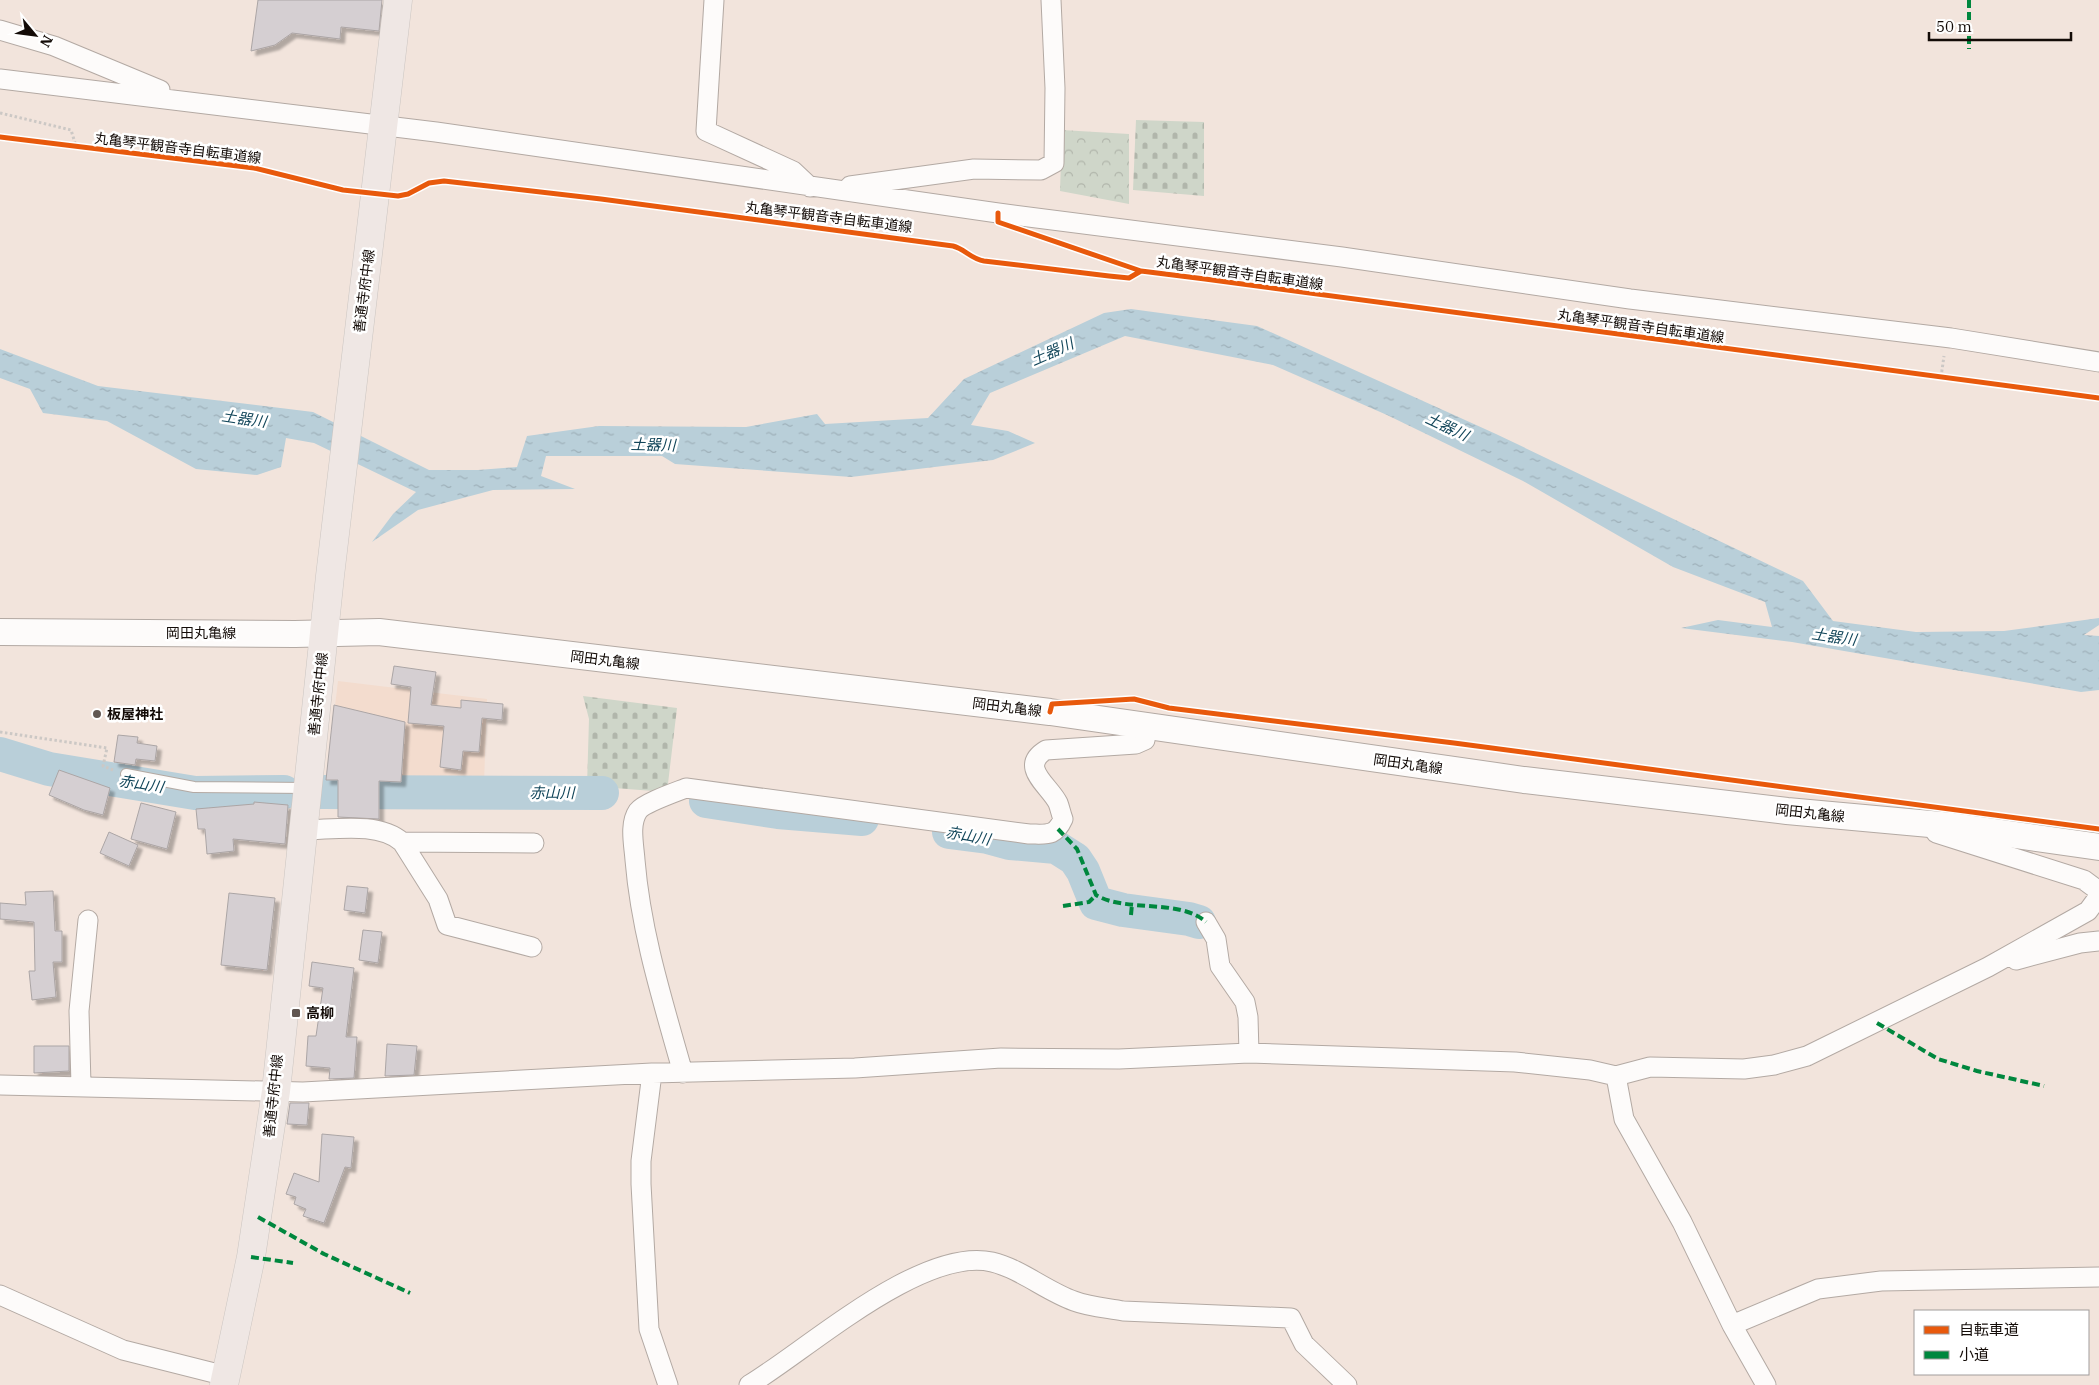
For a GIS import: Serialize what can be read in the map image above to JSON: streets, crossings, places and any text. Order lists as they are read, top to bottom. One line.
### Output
{"streets":{"main road":["善通寺府中線","岡田丸亀線"],"cycle path":["丸亀琴平観音寺自転車道線"]},"crossings":[["善通寺府中線","岡田丸亀線"]],"water":["土器川","赤山川"],"places":{"other":["板屋神社"],"transit":["高柳"]},"legend":["自転車道","小道"],"scale_bar":"50 m","north":"bottom right"}
